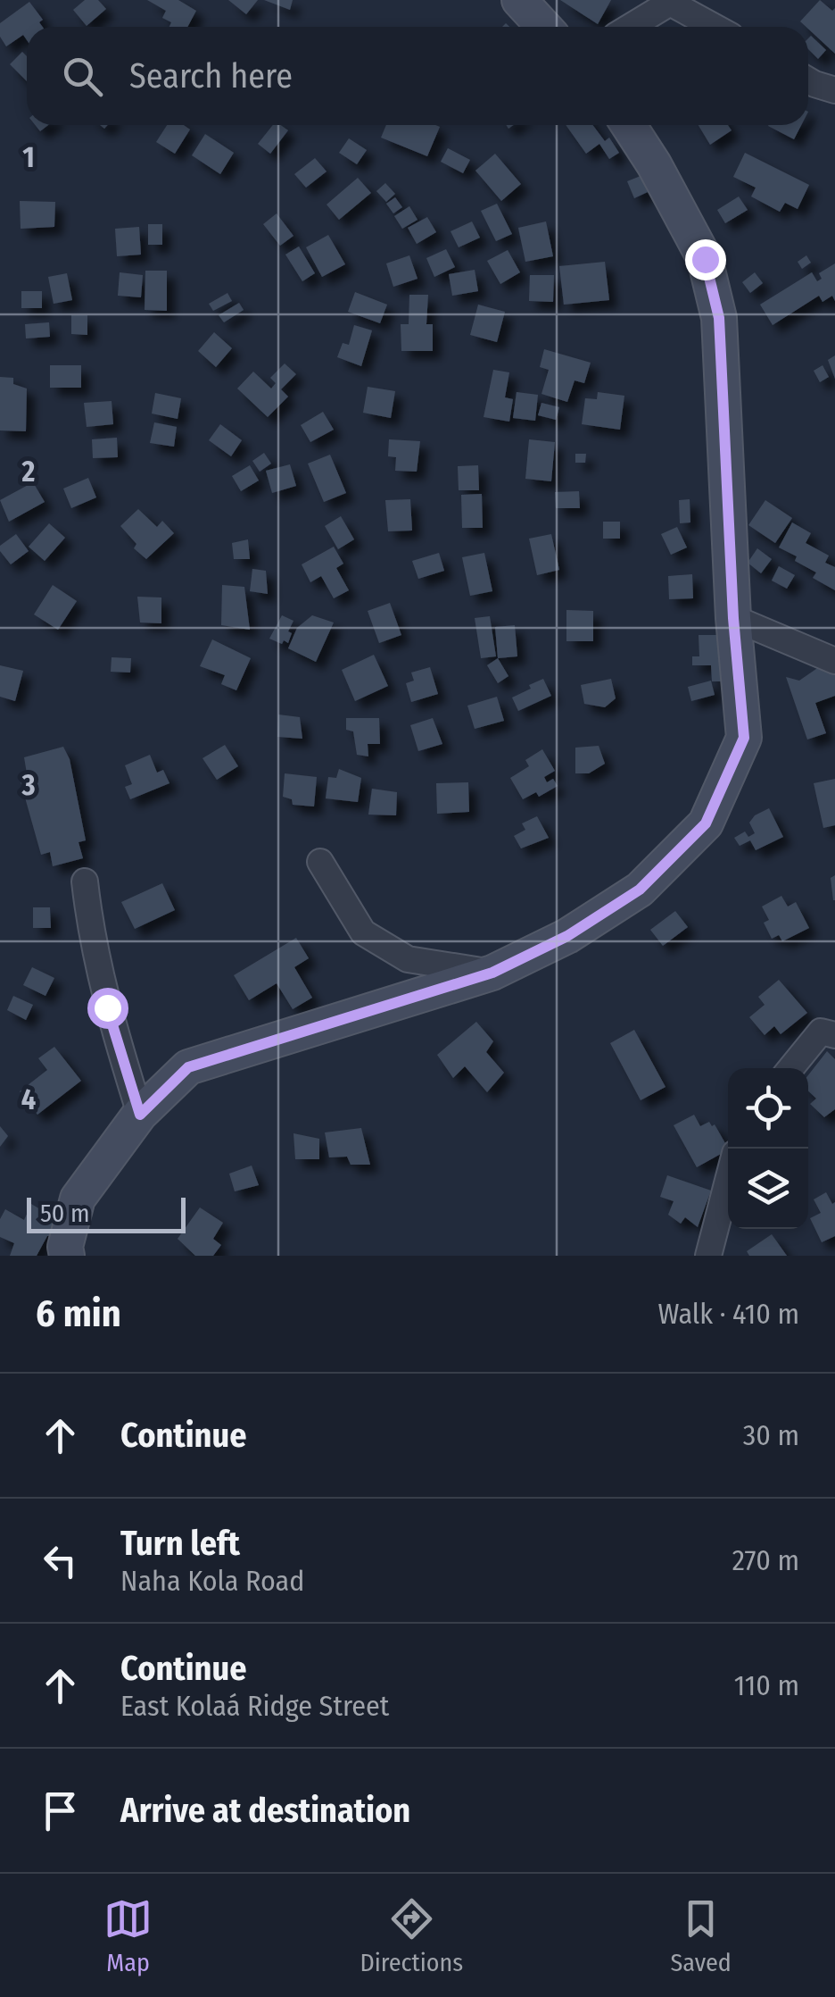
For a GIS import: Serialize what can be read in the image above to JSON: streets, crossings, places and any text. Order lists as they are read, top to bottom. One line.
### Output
{"scale_bar":"50 m","page":{"search":"Search here","scale":"50 m","heading":["6 min","Walk · 410 m"],"list":[["Continue","30 m"],["Turn left","Naha Kola Road","270 m"],["Continue","East Kolaá Ridge Street","110 m"],"Arrive at destination"],"nav":["Map","Directions","Saved"]},"grid":{"rows":["1","2","3","4"]}}
